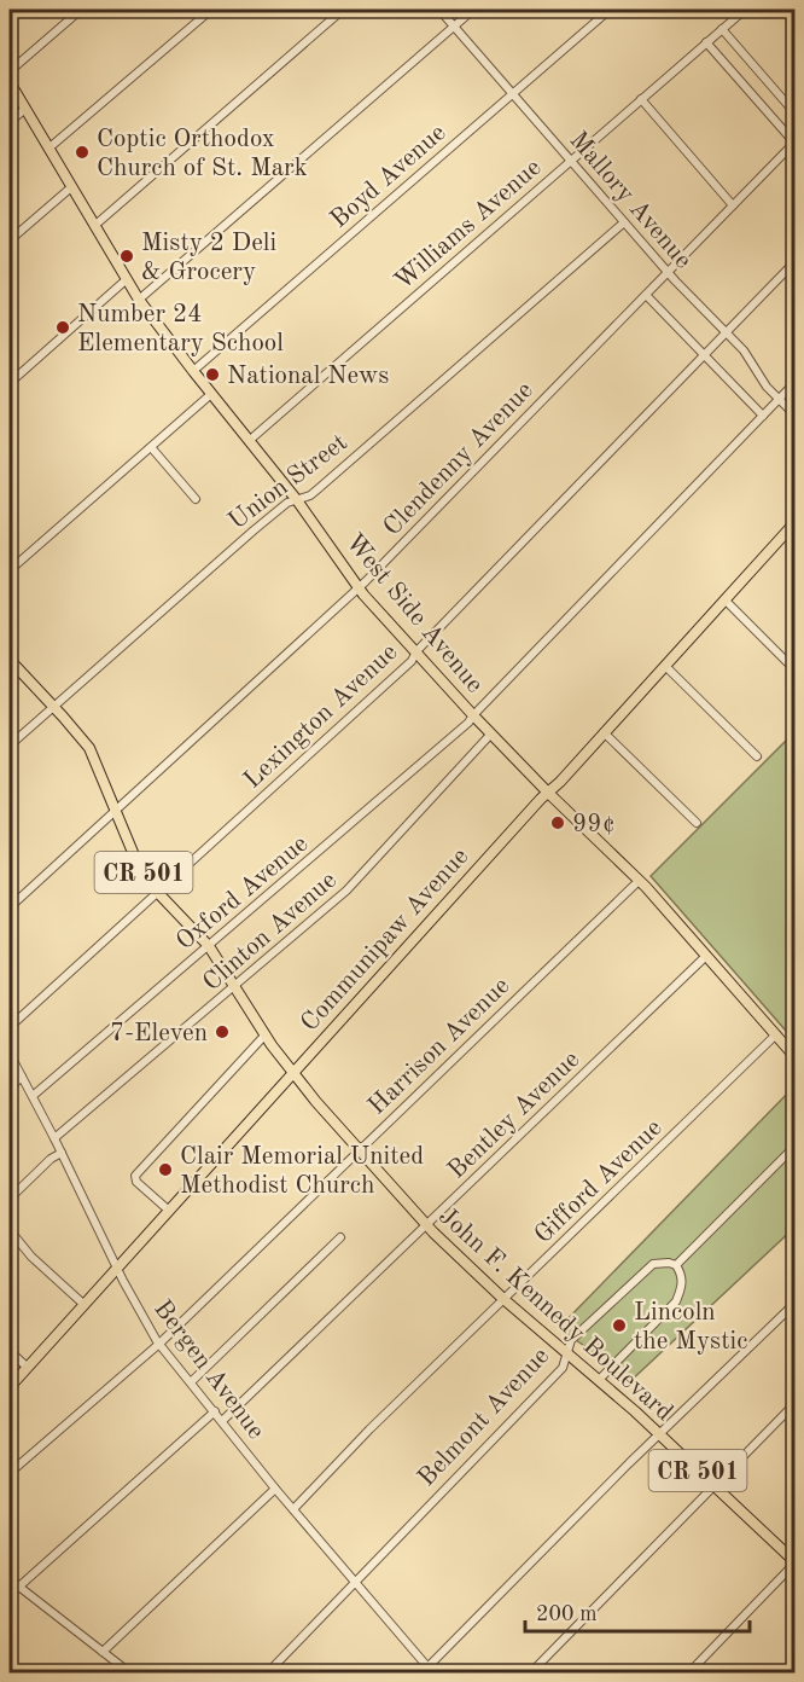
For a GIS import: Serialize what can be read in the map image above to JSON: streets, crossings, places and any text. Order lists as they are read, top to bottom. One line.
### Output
{"streets":{"main road":["West Side Avenue","CR 501","Communipaw Avenue","John F. Kennedy Boulevard"],"street":["Boyd Avenue","Mallory Avenue","Williams Avenue","Clendenny Avenue","Union Street","Lexington Avenue","Oxford Avenue","Clinton Avenue","Harrison Avenue","Bentley Avenue","Gifford Avenue","Bergen Avenue","Belmont Avenue"]},"crossings":[["Boyd Avenue","Mallory Avenue"],["Boyd Avenue","West Side Avenue"],["Mallory Avenue","Williams Avenue"],["Mallory Avenue","Clendenny Avenue"],["Mallory Avenue","Union Street"],["Mallory Avenue","Lexington Avenue"],["Mallory Avenue","Oxford Avenue"],["Williams Avenue","West Side Avenue"],["Clendenny Avenue","West Side Avenue"],["Clendenny Avenue","John F. Kennedy Boulevard"],["Union Street","West Side Avenue"],["Union Street","John F. Kennedy Boulevard"],["West Side Avenue","Lexington Avenue"],["West Side Avenue","Oxford Avenue"],["West Side Avenue","Clinton Avenue"],["West Side Avenue","Communipaw Avenue"],["West Side Avenue","Harrison Avenue"],["West Side Avenue","Bentley Avenue"],["West Side Avenue","Gifford Avenue"],["Lexington Avenue","John F. Kennedy Boulevard"],["Oxford Avenue","John F. Kennedy Boulevard"],["Oxford Avenue","Bergen Avenue"],["Clinton Avenue","John F. Kennedy Boulevard"],["Clinton Avenue","Bergen Avenue"],["Communipaw Avenue","John F. Kennedy Boulevard"],["Communipaw Avenue","Bergen Avenue"],["Harrison Avenue","John F. Kennedy Boulevard"],["Harrison Avenue","Bergen Avenue"],["Bentley Avenue","John F. Kennedy Boulevard"],["Bentley Avenue","Bergen Avenue"],["Gifford Avenue","John F. Kennedy Boulevard"],["Gifford Avenue","Bergen Avenue"],["John F. Kennedy Boulevard","Belmont Avenue"],["Bergen Avenue","Belmont Avenue"]],"places":["Coptic Orthodox Church of St. Mark","Misty 2 Deli & Grocery","Number 24 Elementary School","National News","99¢","7-Eleven","Clair Memorial United Methodist Church","Lincoln the Mystic"],"scale_bar":"200 m"}
